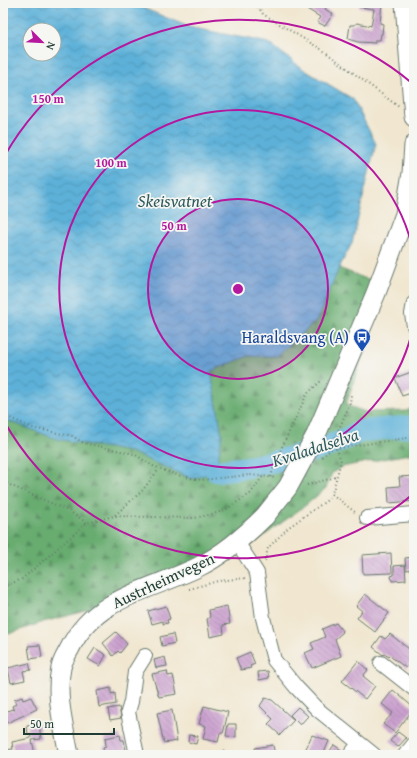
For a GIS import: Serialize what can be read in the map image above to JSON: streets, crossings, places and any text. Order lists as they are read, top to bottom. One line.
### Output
{"streets":{"main road":["Austrheimvegen"]},"water":["Skeisvatnet","Kvaladalselva"],"places":{"bus stop":["Haraldsvang (A)"]},"scale_bar":"50 m","north":"bottom right","rings":["150 m","100 m","50 m"]}
